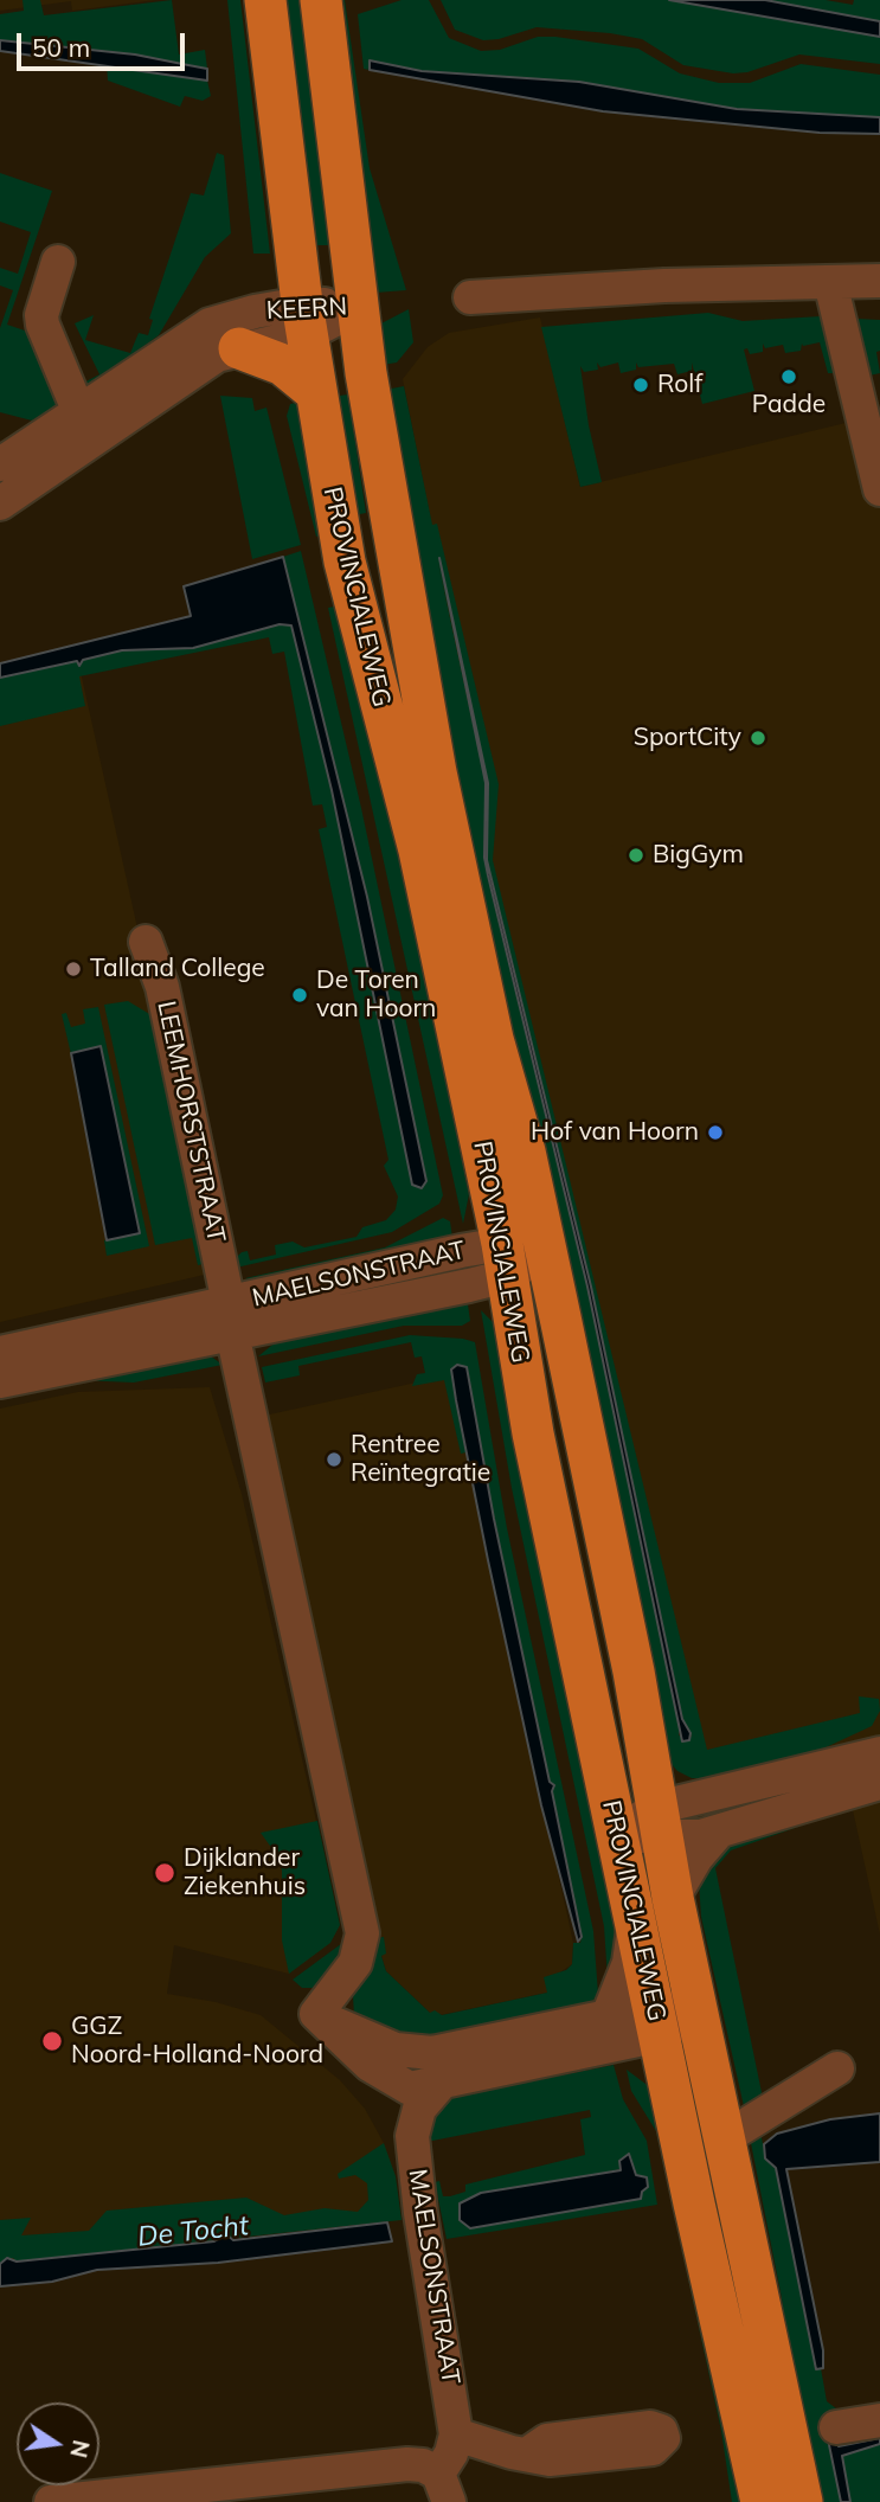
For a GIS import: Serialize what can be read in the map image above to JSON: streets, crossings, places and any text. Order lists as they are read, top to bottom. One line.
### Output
{"streets":{"main road":["PROVINCIALEWEG"],"street":["KEERN","LEEMHORSTSTRAAT","MAELSONSTRAAT"]},"crossings":[["KEERN","PROVINCIALEWEG"],["PROVINCIALEWEG","MAELSONSTRAAT"],["LEEMHORSTSTRAAT","MAELSONSTRAAT"]],"water":["De Tocht"],"places":["Padde","Rolf","SportCity","BigGym","Talland College","De Toren van Hoorn","Hof van Hoorn","Rentree Reïntegratie","Dijklander Ziekenhuis","GGZ Noord-Holland-Noord"],"scale_bar":"50 m","north":"right"}
